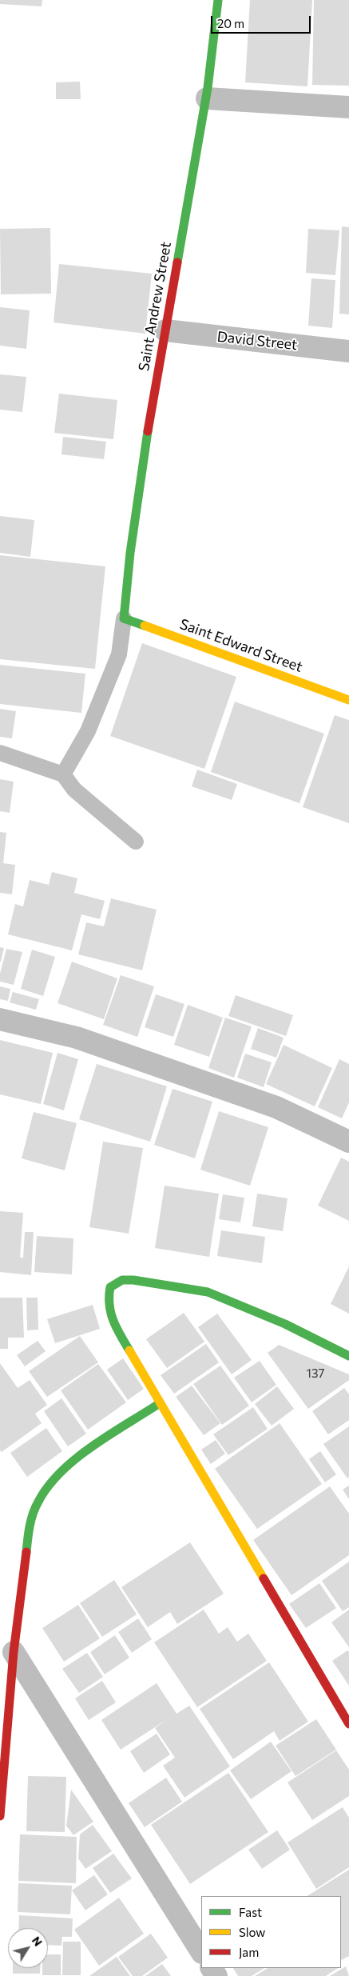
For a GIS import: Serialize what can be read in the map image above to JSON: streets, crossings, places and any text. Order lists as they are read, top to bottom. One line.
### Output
{"streets":{"street":["Saint Andrew Street","David Street","Saint Edward Street"]},"crossings":[["Saint Andrew Street","David Street"],["Saint Andrew Street","Saint Edward Street"]],"house_numbers":["137"],"legend":["Fast","Slow","Jam"],"scale_bar":"20 m","north":"top right"}
